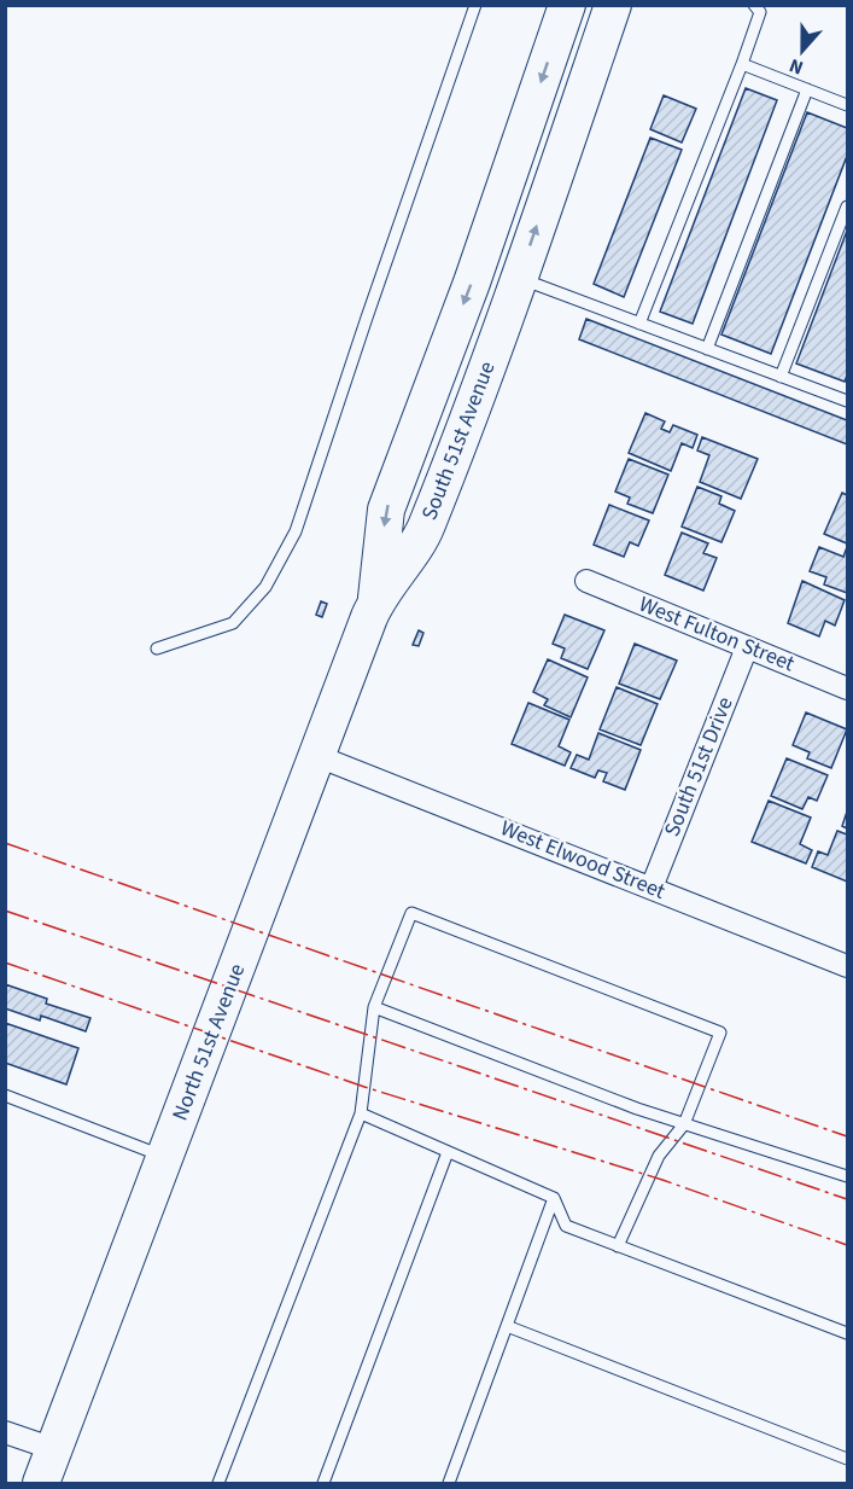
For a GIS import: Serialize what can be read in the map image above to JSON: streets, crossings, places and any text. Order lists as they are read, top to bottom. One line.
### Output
{"streets":{"main road":["South 51st Avenue","North 51st Avenue"],"street":["West Fulton Street","South 51st Drive","West Elwood Street"]},"crossings":[["South 51st Avenue","North 51st Avenue"],["West Fulton Street","South 51st Drive"],["South 51st Drive","West Elwood Street"],["West Elwood Street","North 51st Avenue"]],"north":"bottom"}
